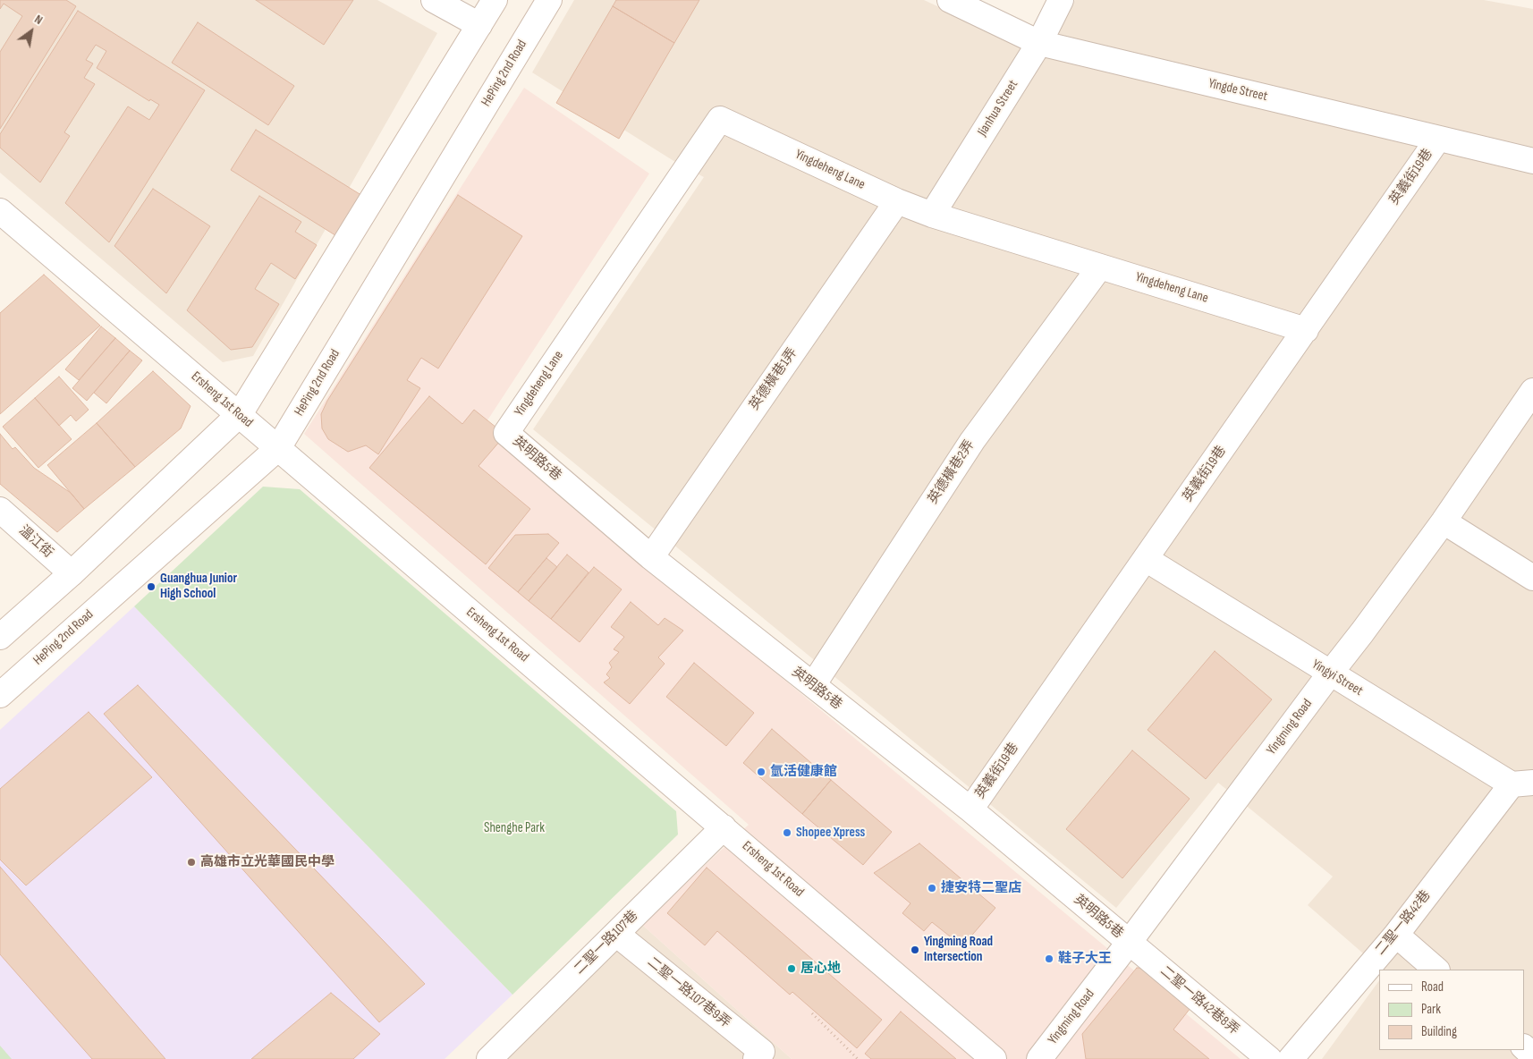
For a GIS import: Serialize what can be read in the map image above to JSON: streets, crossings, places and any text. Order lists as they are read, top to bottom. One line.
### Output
{"streets":{"street":["HePing 2nd Road","Yingde Street","Jianhua Street","Yingdeheng Lane","英義街19巷","英德橫巷1弄","Ersheng 1st Road","英明路5巷","英德橫巷2弄","溫江街","Yingyi Street","Yingming Road","二聖一路42巷","二聖一路107巷","二聖一路107巷9弄","二聖一路42巷8弄"]},"crossings":[["HePing 2nd Road","Ersheng 1st Road"],["Yingde Street","Jianhua Street"],["Yingde Street","英義街19巷"],["Jianhua Street","Yingdeheng Lane"],["Yingdeheng Lane","英義街19巷"],["Yingdeheng Lane","英德橫巷1弄"],["Yingdeheng Lane","英明路5巷"],["Yingdeheng Lane","英德橫巷2弄"],["英義街19巷","英明路5巷"],["英義街19巷","Yingyi Street"],["英德橫巷1弄","英明路5巷"],["Ersheng 1st Road","二聖一路107巷"],["英明路5巷","英德橫巷2弄"],["英明路5巷","Yingming Road"],["英明路5巷","二聖一路42巷8弄"],["Yingyi Street","Yingming Road"],["Yingyi Street","二聖一路42巷"],["Yingming Road","二聖一路42巷8弄"],["二聖一路107巷","二聖一路107巷9弄"]],"parks":["Shenghe Park"],"places":["Guanghua Junior High School","氫活健康館","Shopee Xpress","高雄市立光華國民中學","捷安特二聖店","Yingming Road Intersection","鞋子大王","居心地"],"legend":["Road","Park","Building"],"north":"top right"}
